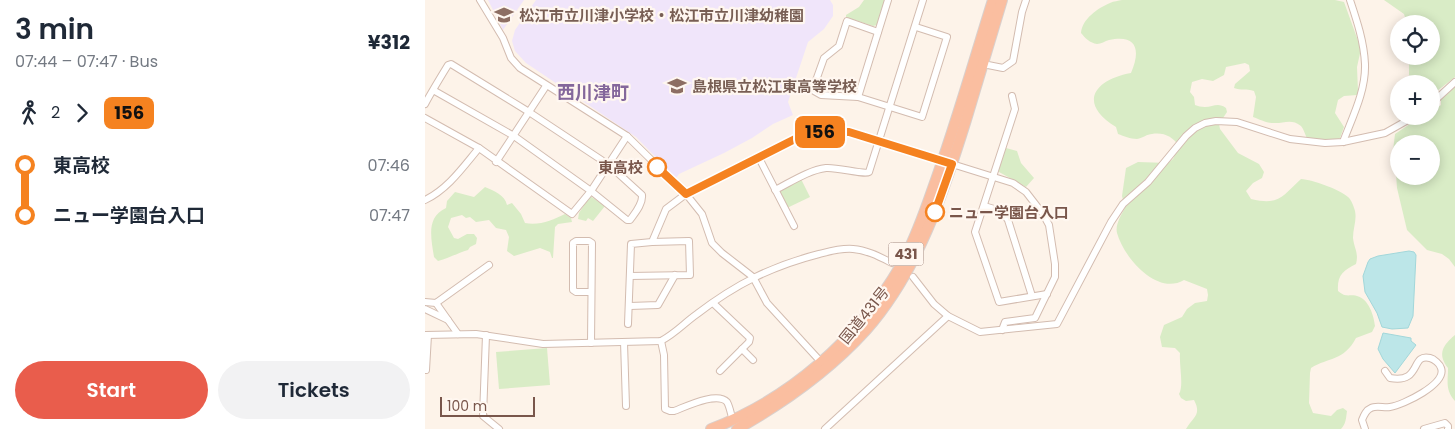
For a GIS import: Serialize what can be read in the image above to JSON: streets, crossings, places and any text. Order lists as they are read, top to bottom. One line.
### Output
{"streets":{"highway":["431","国道431号"]},"districts":["西川津町"],"places":{"school or university":["松江市立川津小学校・松江市立川津幼稚園","島根県立松江東高等学校"],"other":["東高校","ニュー学園台入口"]},"lines":["bus line 156"],"scale_bar":"100 m","page":{"heading":["3 min","07:44 – 07:47 · Bus","¥312"],"on_map":"156","map_buttons":["+","−"],"legs":["2","156"],"list":[{"name":"東高校","value":"07:46"},{"name":"ニュー学園台入口","value":"07:47"}],"buttons":["Start","Tickets"],"scale":"100 m"}}
